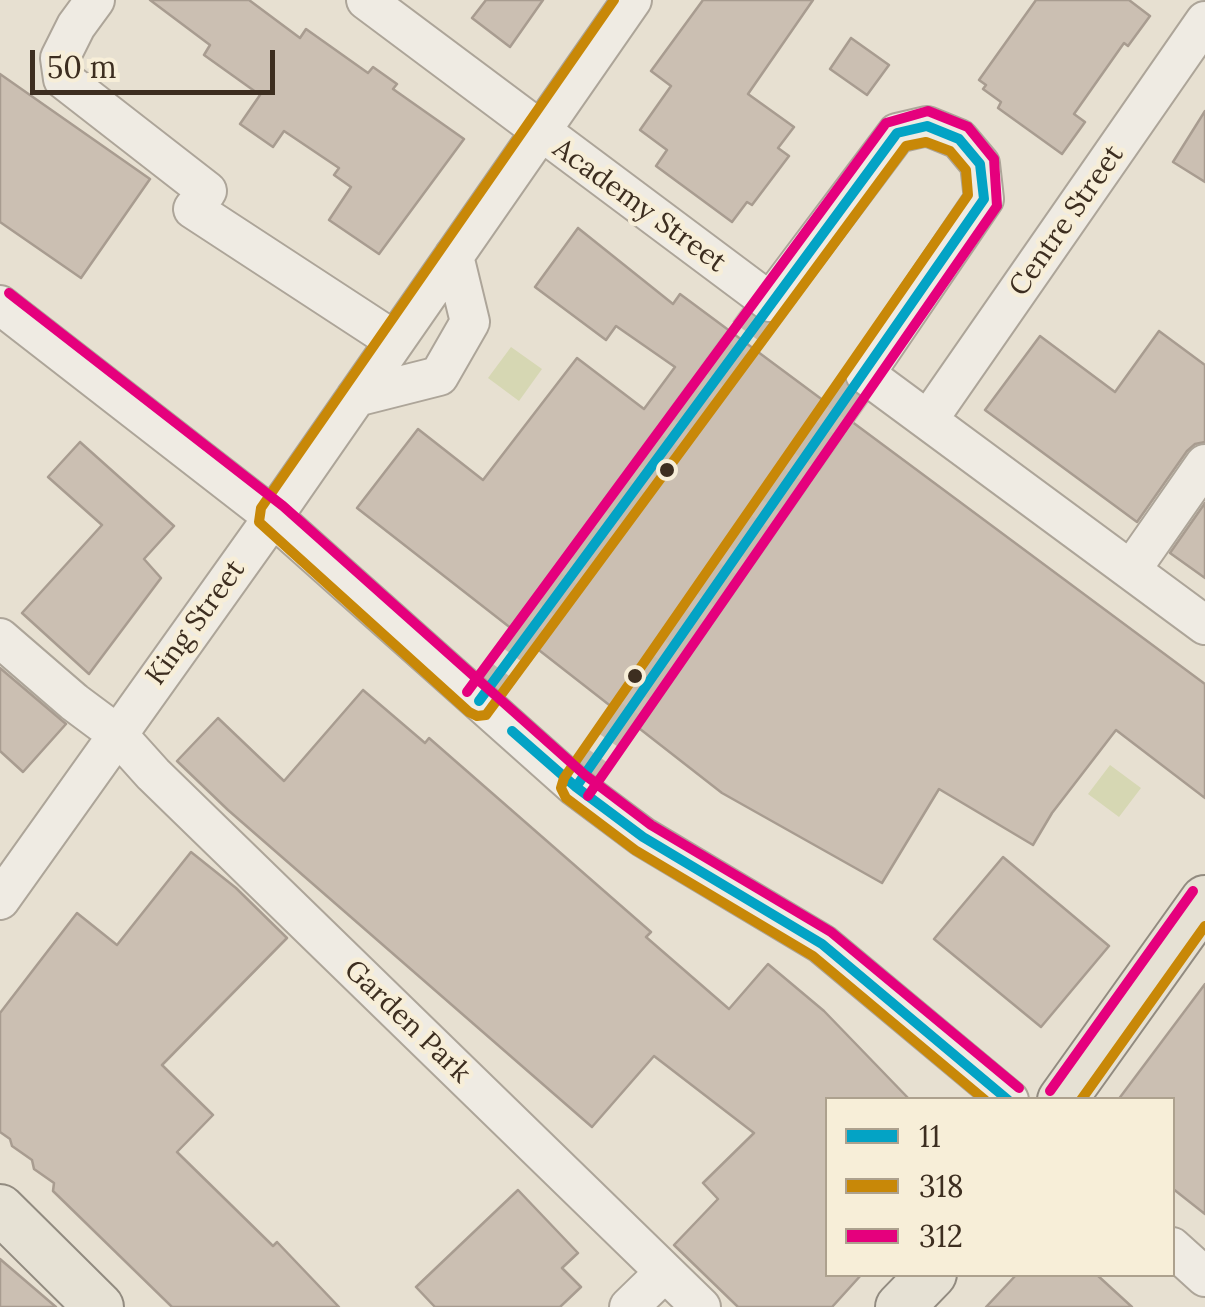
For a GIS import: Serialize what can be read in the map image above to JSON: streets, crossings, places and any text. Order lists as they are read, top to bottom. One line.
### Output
{"streets":{"street":["Academy Street","Centre Street","King Street","Garden Park"]},"crossings":[["Academy Street","Centre Street"],["Academy Street","King Street"],["King Street","Garden Park"]],"lines":["transit line 318","transit line 312","transit line 11"],"legend":["11","318","312"],"scale_bar":"50 m"}
